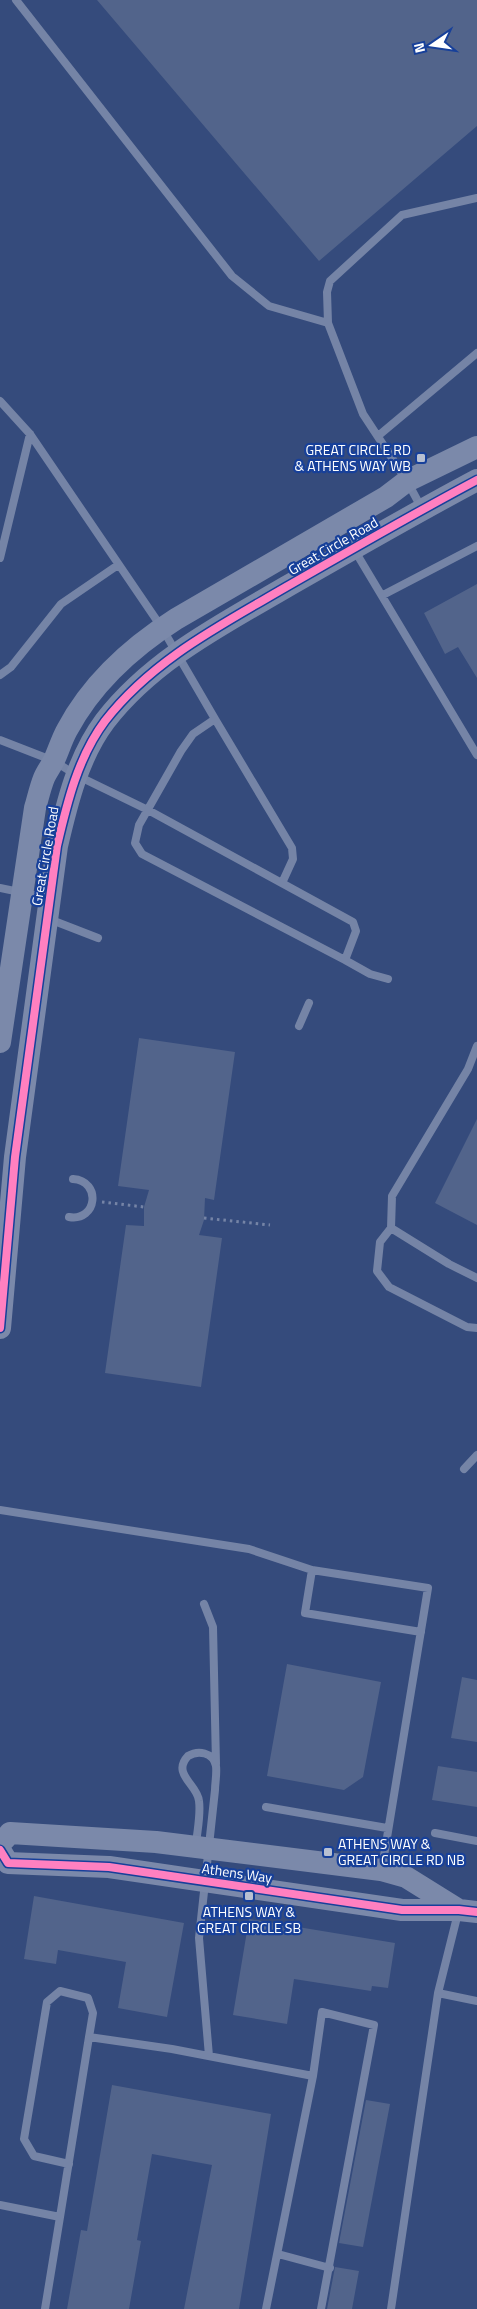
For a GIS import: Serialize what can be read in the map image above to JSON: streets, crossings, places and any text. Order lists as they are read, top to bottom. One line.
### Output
{"streets":{"street":["Great Circle Road","Athens Way"]},"places":{"transit":["GREAT CIRCLE RD & ATHENS WAY WB","ATHENS WAY & GREAT CIRCLE RD NB","ATHENS WAY & GREAT CIRCLE SB"]},"north":"left"}
